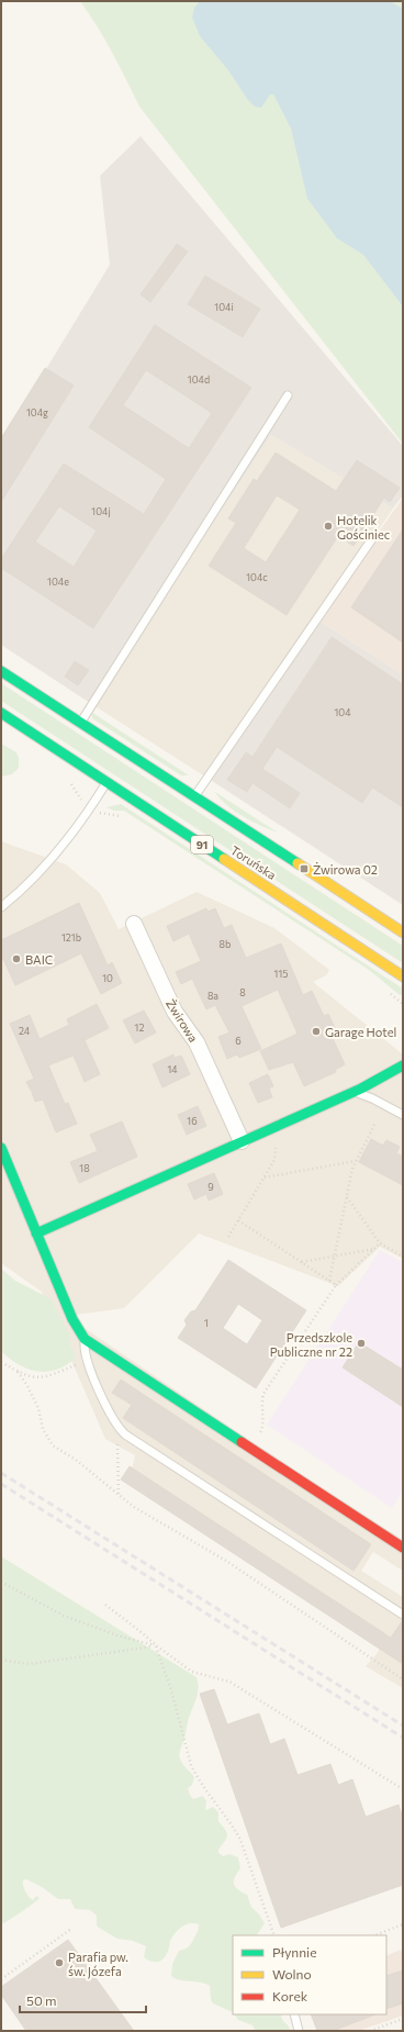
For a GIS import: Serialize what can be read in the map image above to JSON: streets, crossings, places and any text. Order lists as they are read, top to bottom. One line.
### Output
{"streets":{"street":["91","Toruńska","Żwirowa"]},"places":{"other":["Hotelik Gościniec","BAIC","Garage Hotel","Przedszkole Publiczne nr 22","Parafia pw. św. Józefa"],"transit":["Żwirowa 02"]},"house_numbers":["104i","104d","104g","104j","104c","104e","104","121b","8b","115","10","8","8a","12","24","6","14","16","18","9","1"],"legend":["Płynnie","Wolno","Korek"],"scale_bar":"50 m"}
